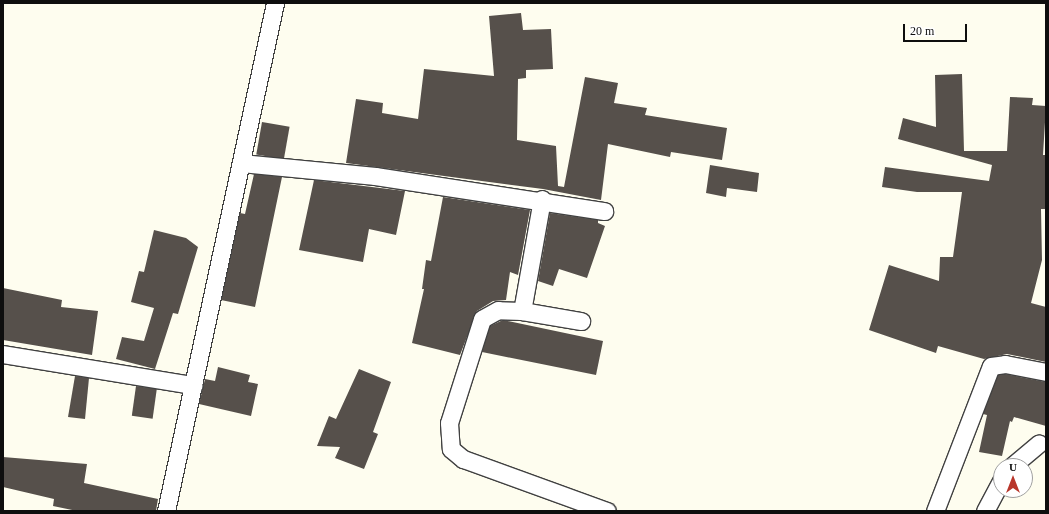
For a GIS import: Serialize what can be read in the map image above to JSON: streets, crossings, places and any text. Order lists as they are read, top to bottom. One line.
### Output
{"scale_bar":"20 m","north":"top"}
